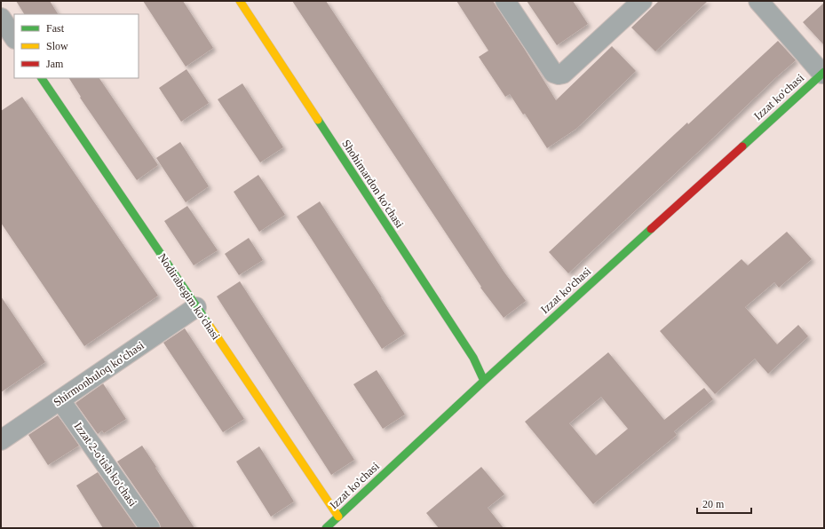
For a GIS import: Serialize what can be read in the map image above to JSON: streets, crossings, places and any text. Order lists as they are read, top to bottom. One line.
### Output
{"streets":{"street":["Izzat ko'chasi","Shohimardon ko'chasi","Nodirabegim ko'chasi","Shirmonbuloq ko'chasi","Izzat 2-o'tish ko'chasi"]},"crossings":[["Izzat ko'chasi","Shohimardon ko'chasi"],["Izzat ko'chasi","Nodirabegim ko'chasi"],["Nodirabegim ko'chasi","Shirmonbuloq ko'chasi"],["Shirmonbuloq ko'chasi","Izzat 2-o'tish ko'chasi"]],"legend":["Fast","Slow","Jam"],"scale_bar":"20 m"}
